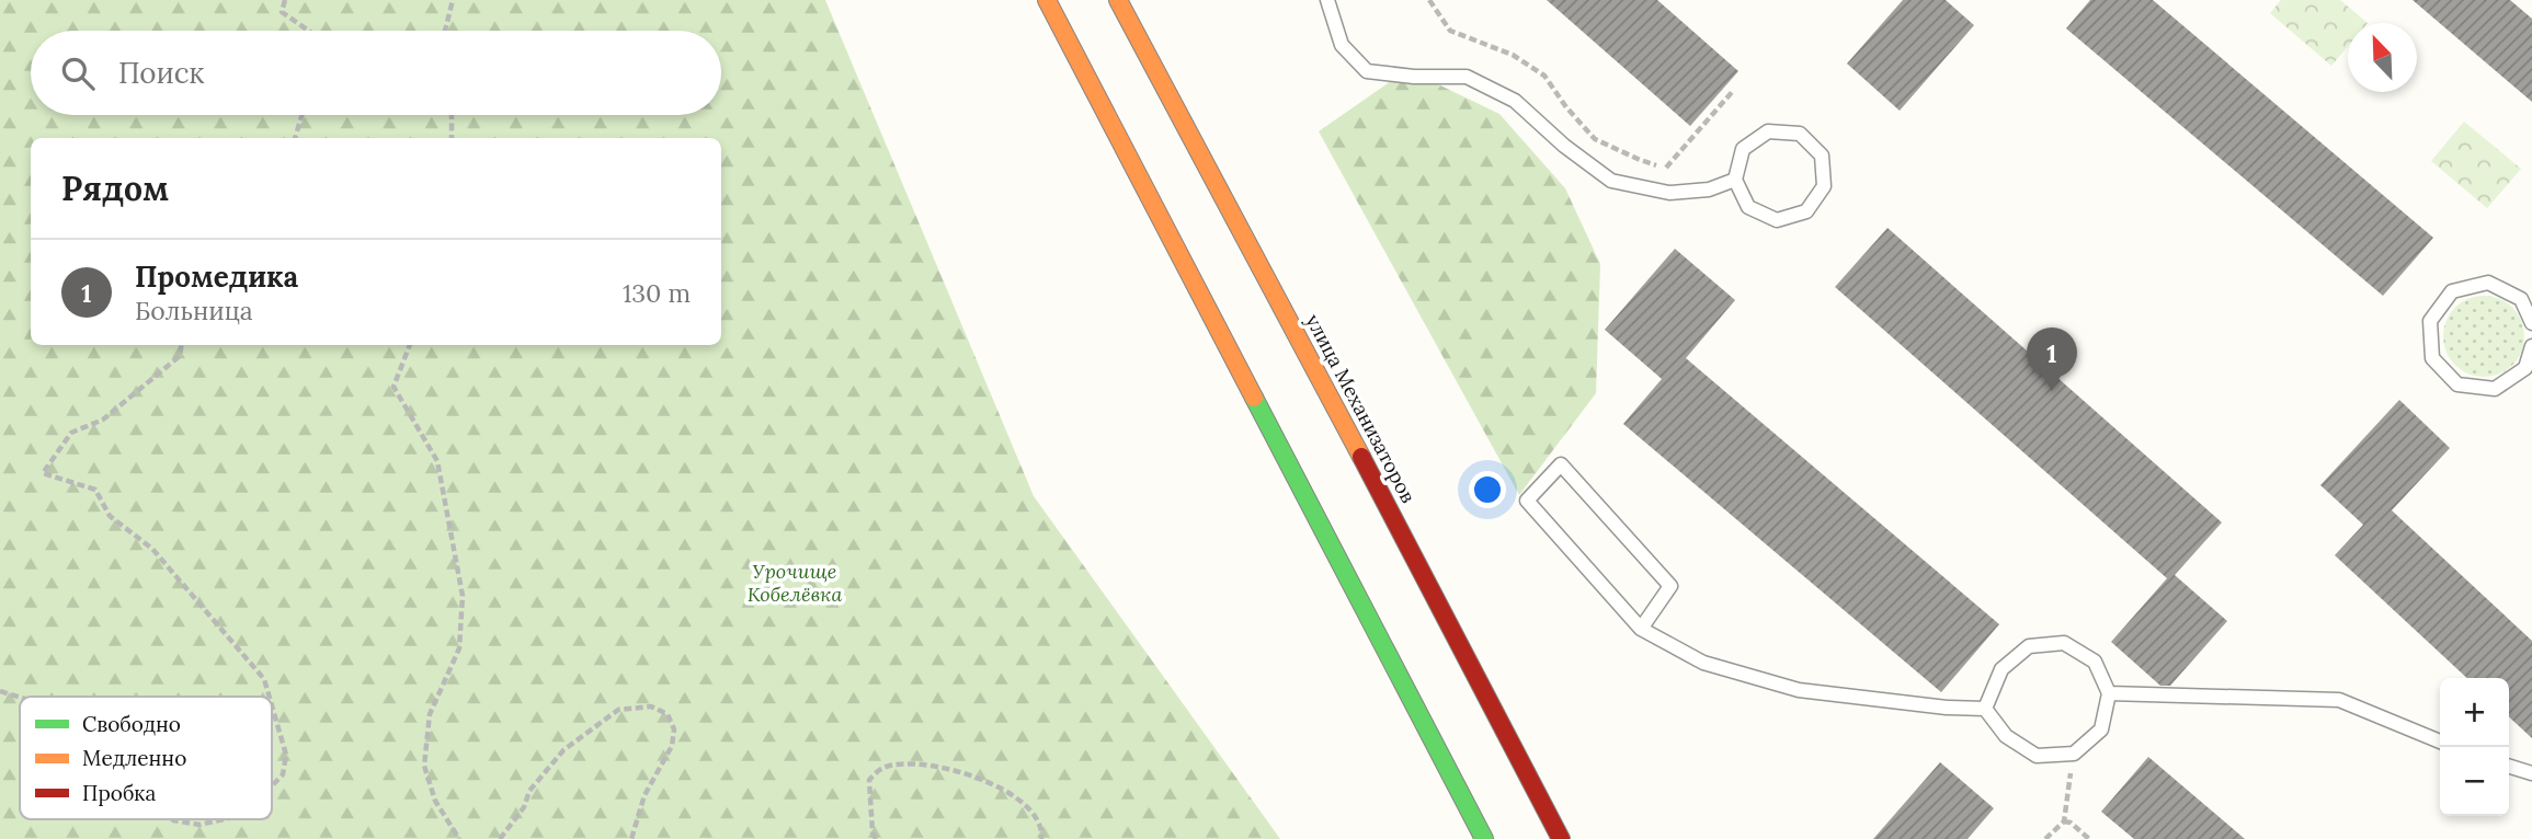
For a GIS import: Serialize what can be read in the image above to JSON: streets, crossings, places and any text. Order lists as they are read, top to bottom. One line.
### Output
{"streets":{"main road":["улица Механизаторов"]},"parks":["Урочище Кобелёвка"],"legend":["Свободно","Медленно","Пробка"],"north":"top left","page":{"search":"Поиск","heading":"Рядом","list":[{"mark":"1","name":"Промедика","note":"Больница","value":"130 m"}],"pins":"1","map_buttons":["+","−"]}}
